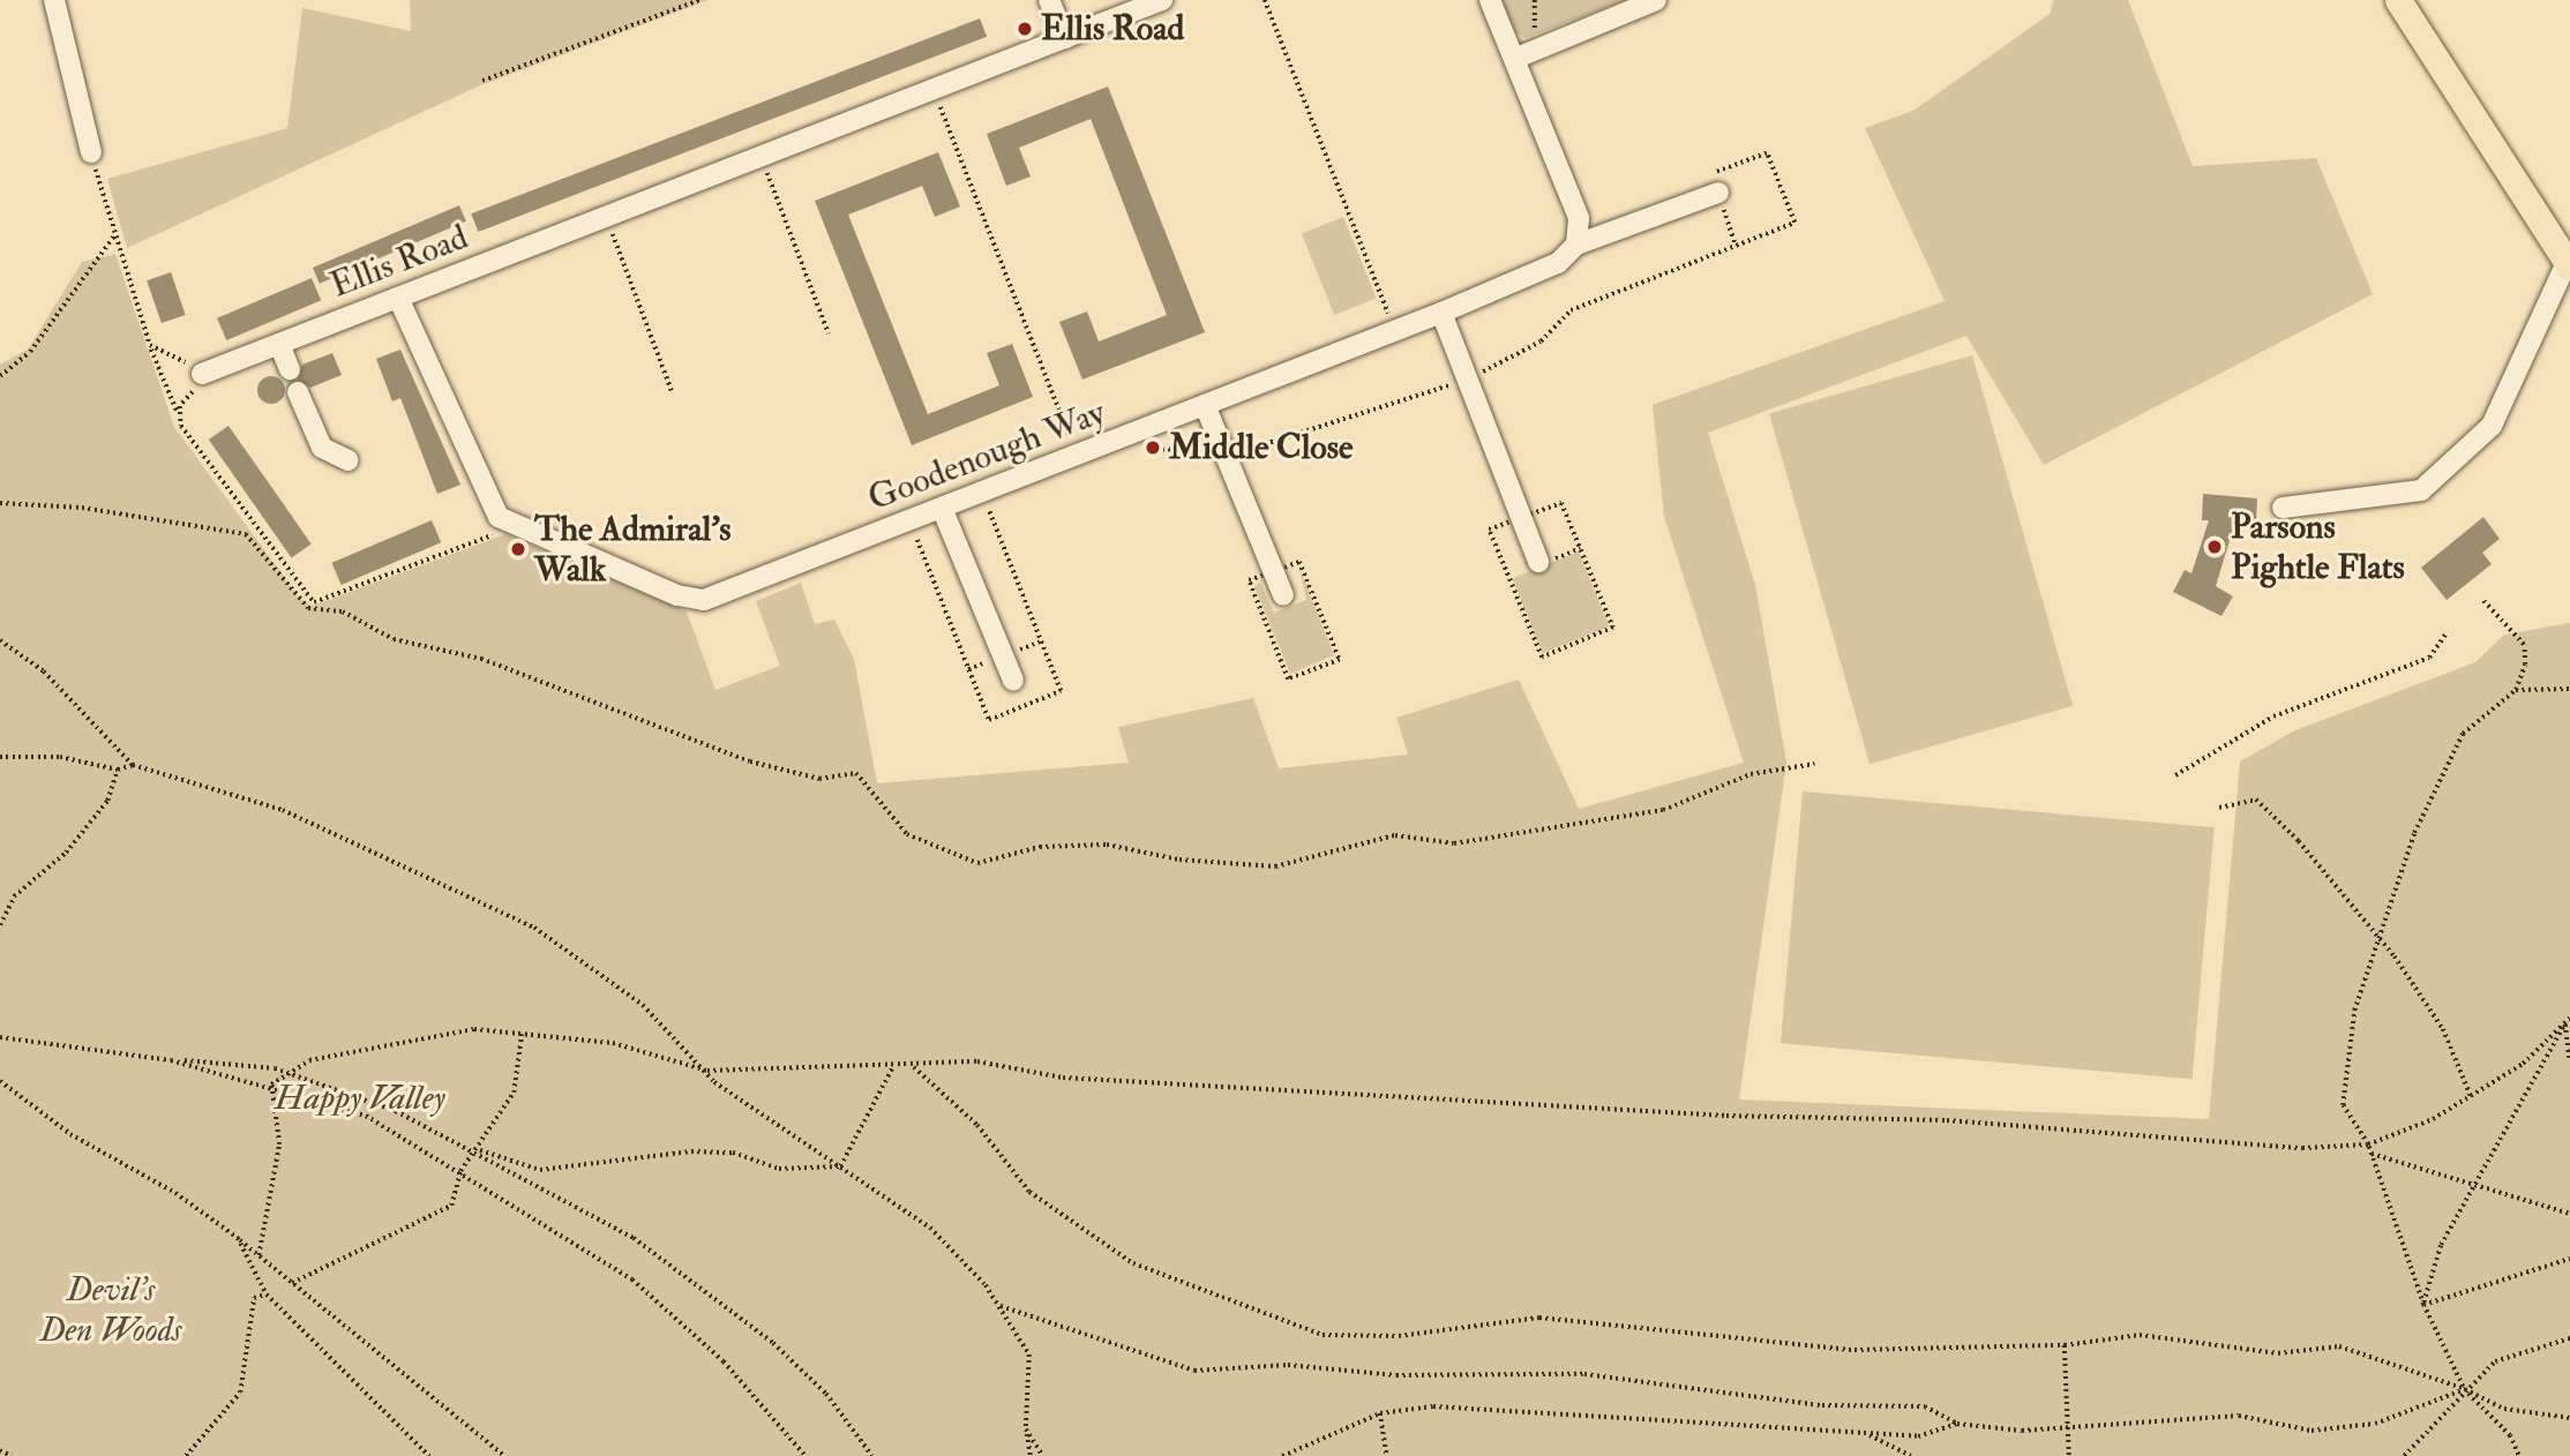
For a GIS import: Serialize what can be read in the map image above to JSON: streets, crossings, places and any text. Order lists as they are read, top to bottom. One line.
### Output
{"streets":{"street":["Ellis Road","Goodenough Way"]},"crossings":[["Ellis Road","Goodenough Way"]],"parks":["Happy Valley","Devil's Den Woods"],"places":["Ellis Road","Middle Close","Parsons Pightle Flats","The Admiral's Walk"]}
